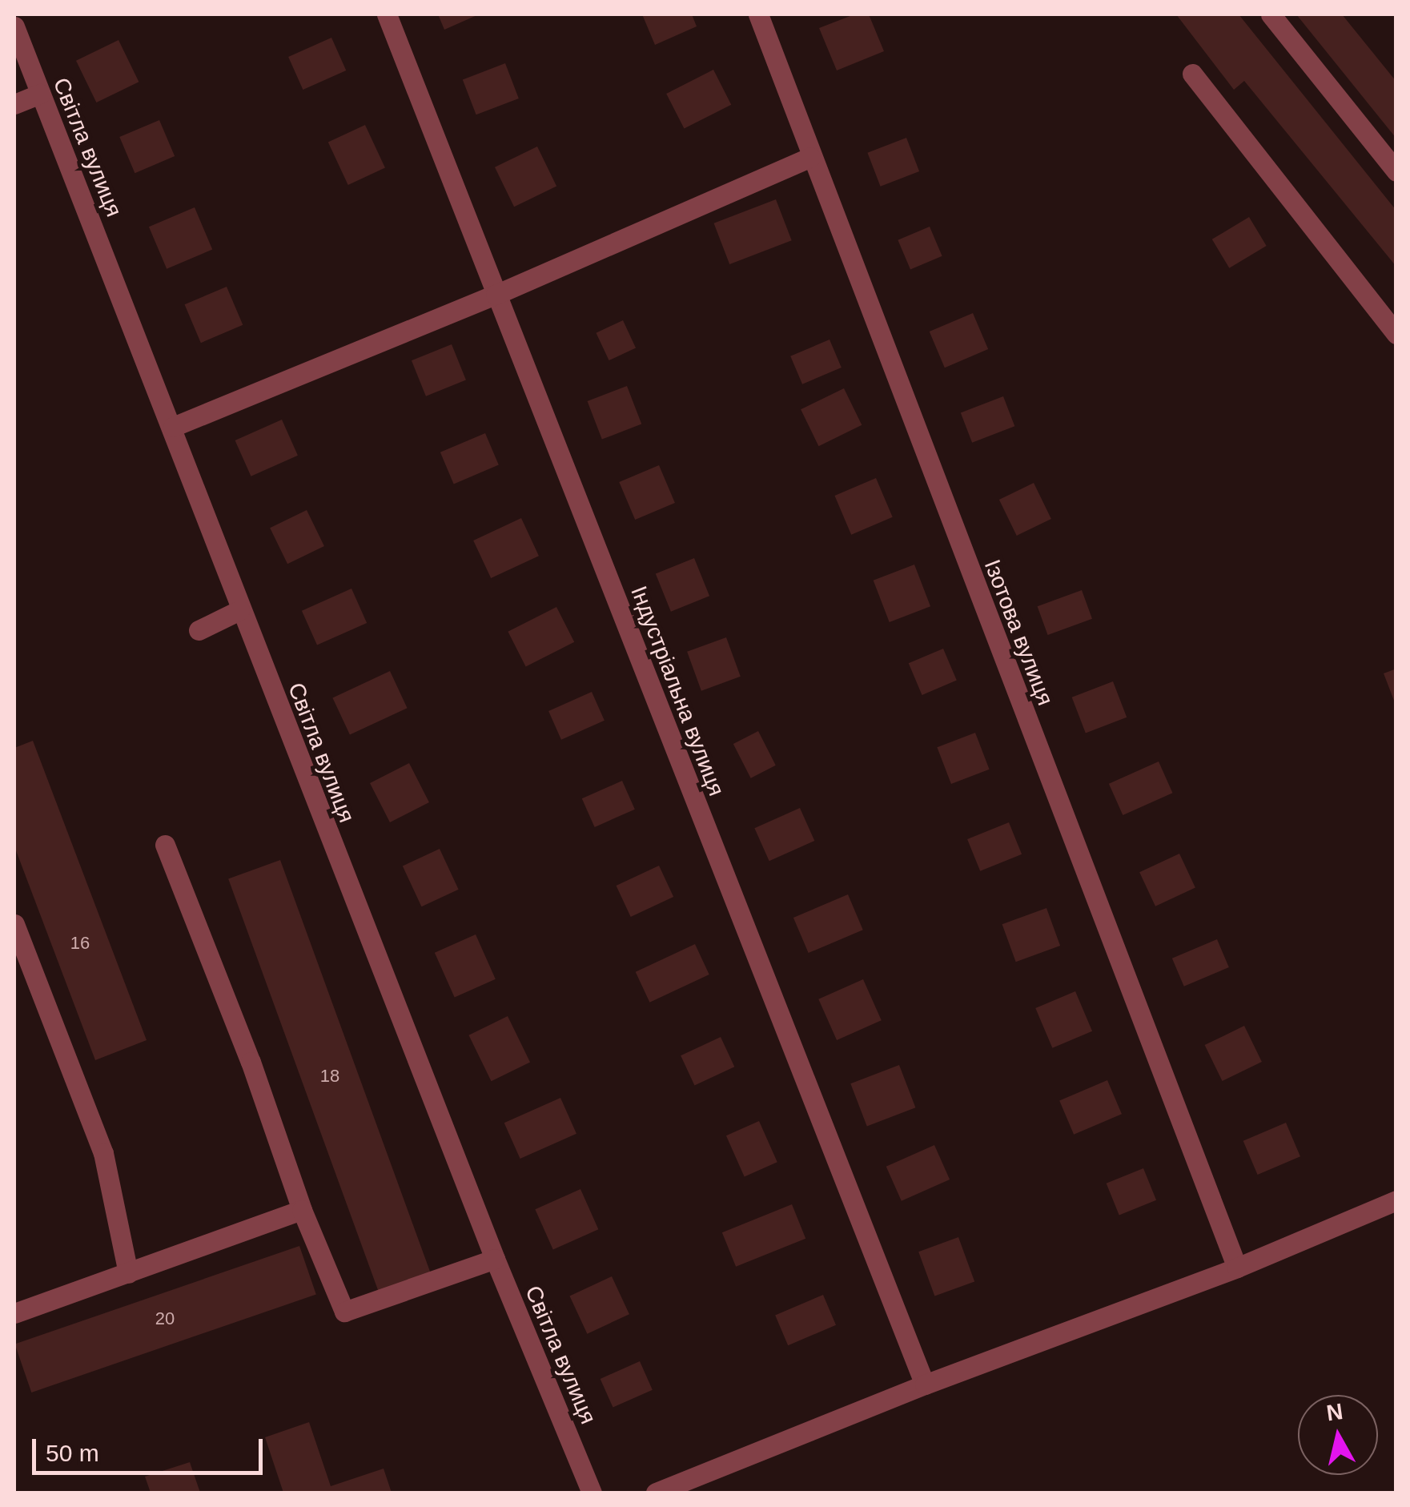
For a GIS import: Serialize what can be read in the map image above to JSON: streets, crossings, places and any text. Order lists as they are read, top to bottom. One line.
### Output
{"streets":{"street":["Світла вулиця","Ізотова вулиця","Індустріальна вулиця"]},"house_numbers":["16","18","20"],"scale_bar":"50 m","north":"top"}
